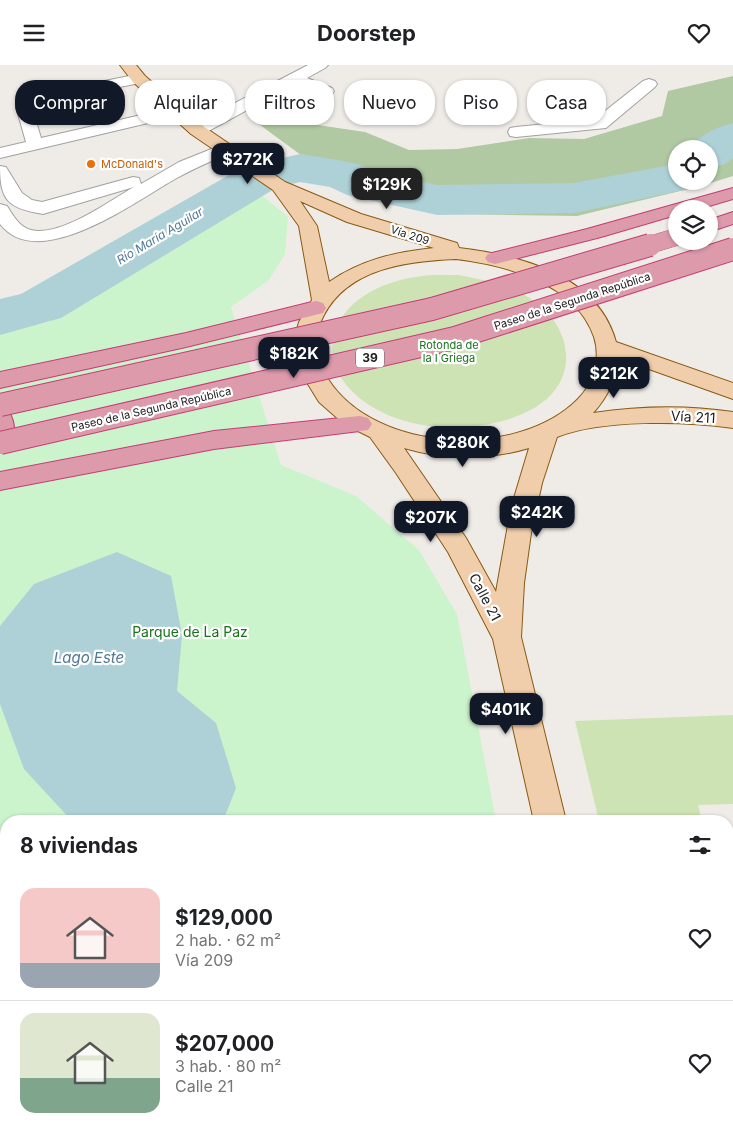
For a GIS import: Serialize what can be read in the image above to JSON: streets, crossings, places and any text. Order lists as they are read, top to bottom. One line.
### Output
{"streets":{"highway":["Paseo de la Segunda República","39"],"main road":["Vía 209","Vía 211","Calle 21"]},"crossings":[["Vía 211","Calle 21"]],"water":["Río María Aguilar","Lago Este"],"parks":["Rotonda de la I Griega","Parque de La Paz"],"places":["McDonald's"],"page":{"header":"Doorstep","chip":["Comprar","Alquilar","Filtros","Nuevo","Piso","Casa"],"price":["$272K","$129K","$182K","$212K","$280K","$242K","$207K","$401K"],"heading":"8 viviendas","list":[{"name":"$129,000","note":"2 hab. · 62 m² · Vía 209"},{"name":"$207,000","note":"3 hab. · 80 m² · Calle 21"}]}}
